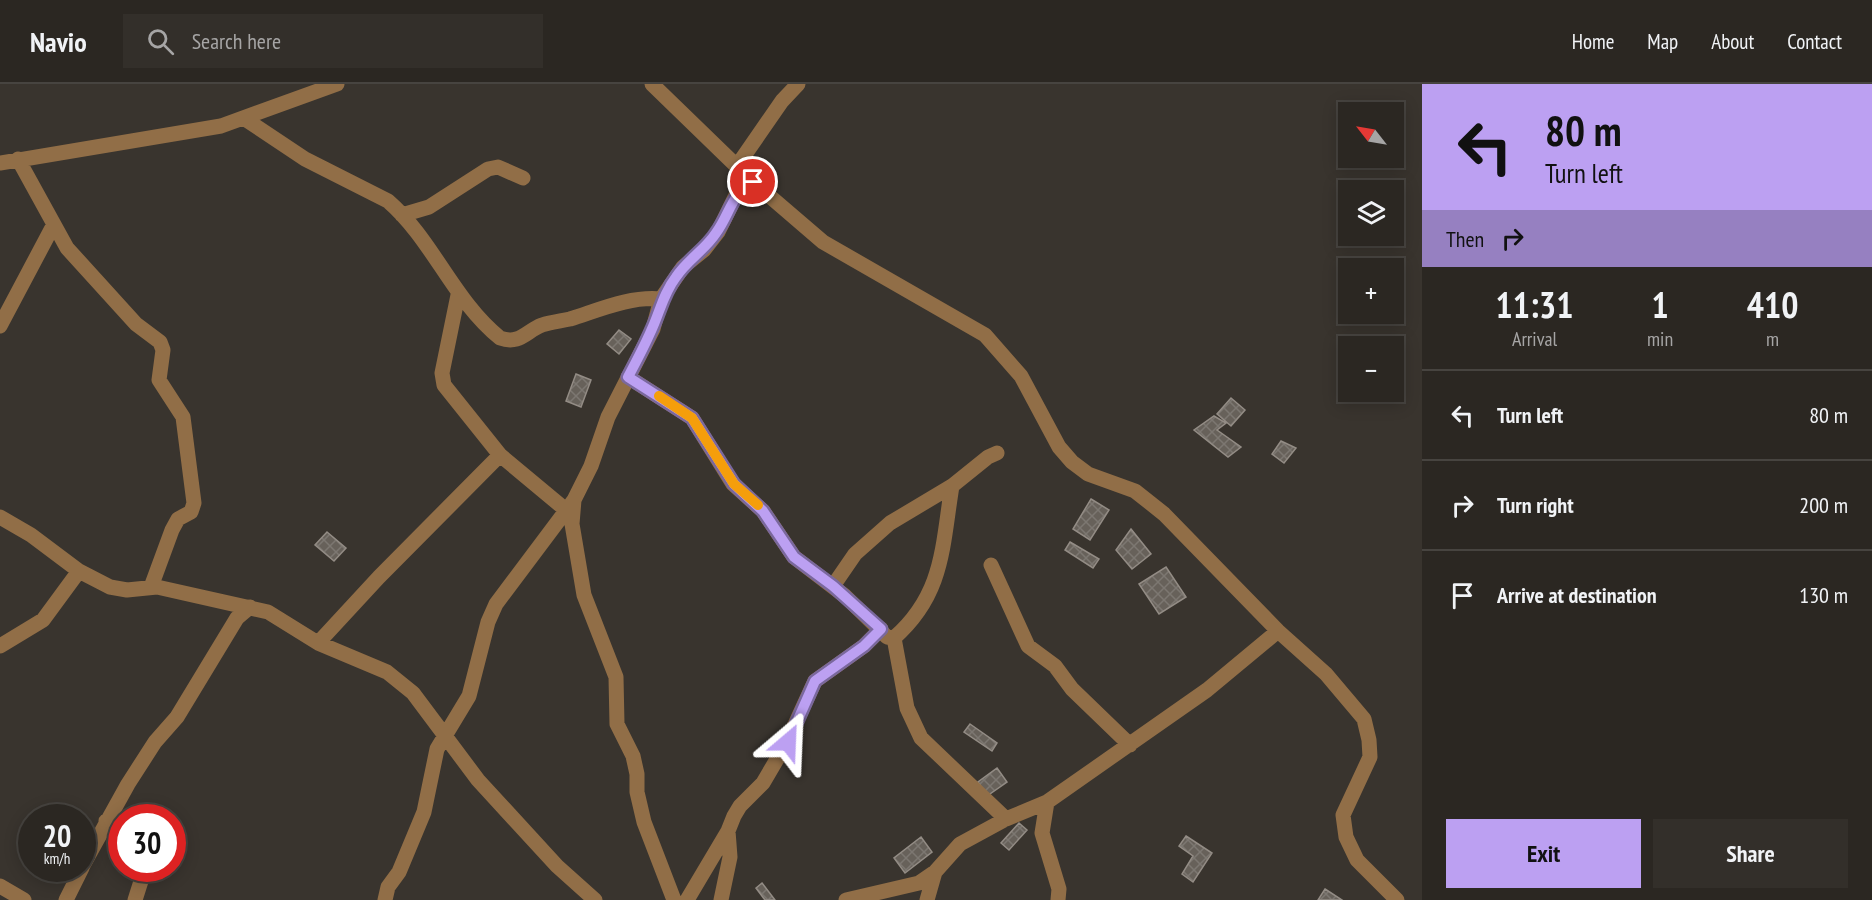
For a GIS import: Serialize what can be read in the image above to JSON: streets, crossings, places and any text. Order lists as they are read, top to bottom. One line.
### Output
{"north":"top left","page":{"header":"Navio","search":"Search here","nav":["Home","Map","About","Contact"],"turn":["80 m","Turn left"],"map_buttons":["+","−"],"then":"Then","eta":["11:31","Arrival","1","min","410","m"],"list":[{"name":"Turn left","value":"80 m"},{"name":"Turn right","value":"200 m"},{"name":"Arrive at destination","value":"130 m"}],"speed":"20 km/h","limit":"30","buttons":["Exit","Share"]}}
